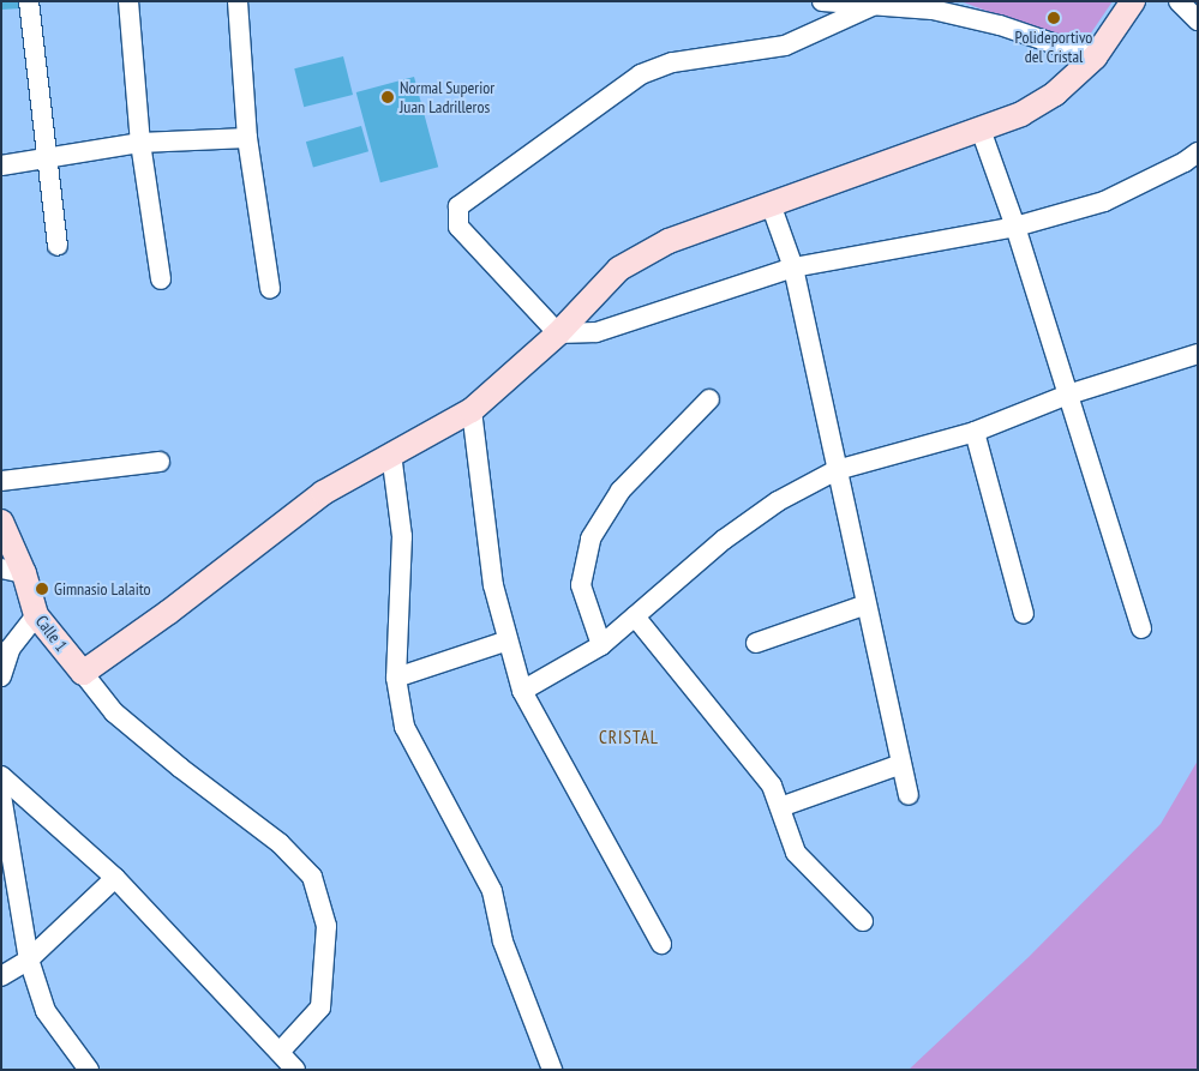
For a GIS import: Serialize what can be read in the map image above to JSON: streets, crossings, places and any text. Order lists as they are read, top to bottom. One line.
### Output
{"streets":{"main road":["Calle 1"]},"districts":["CRISTAL"],"places":["Polideportivo del Cristal","Normal Superior Juan Ladrilleros","Gimnasio Lalaito"]}
